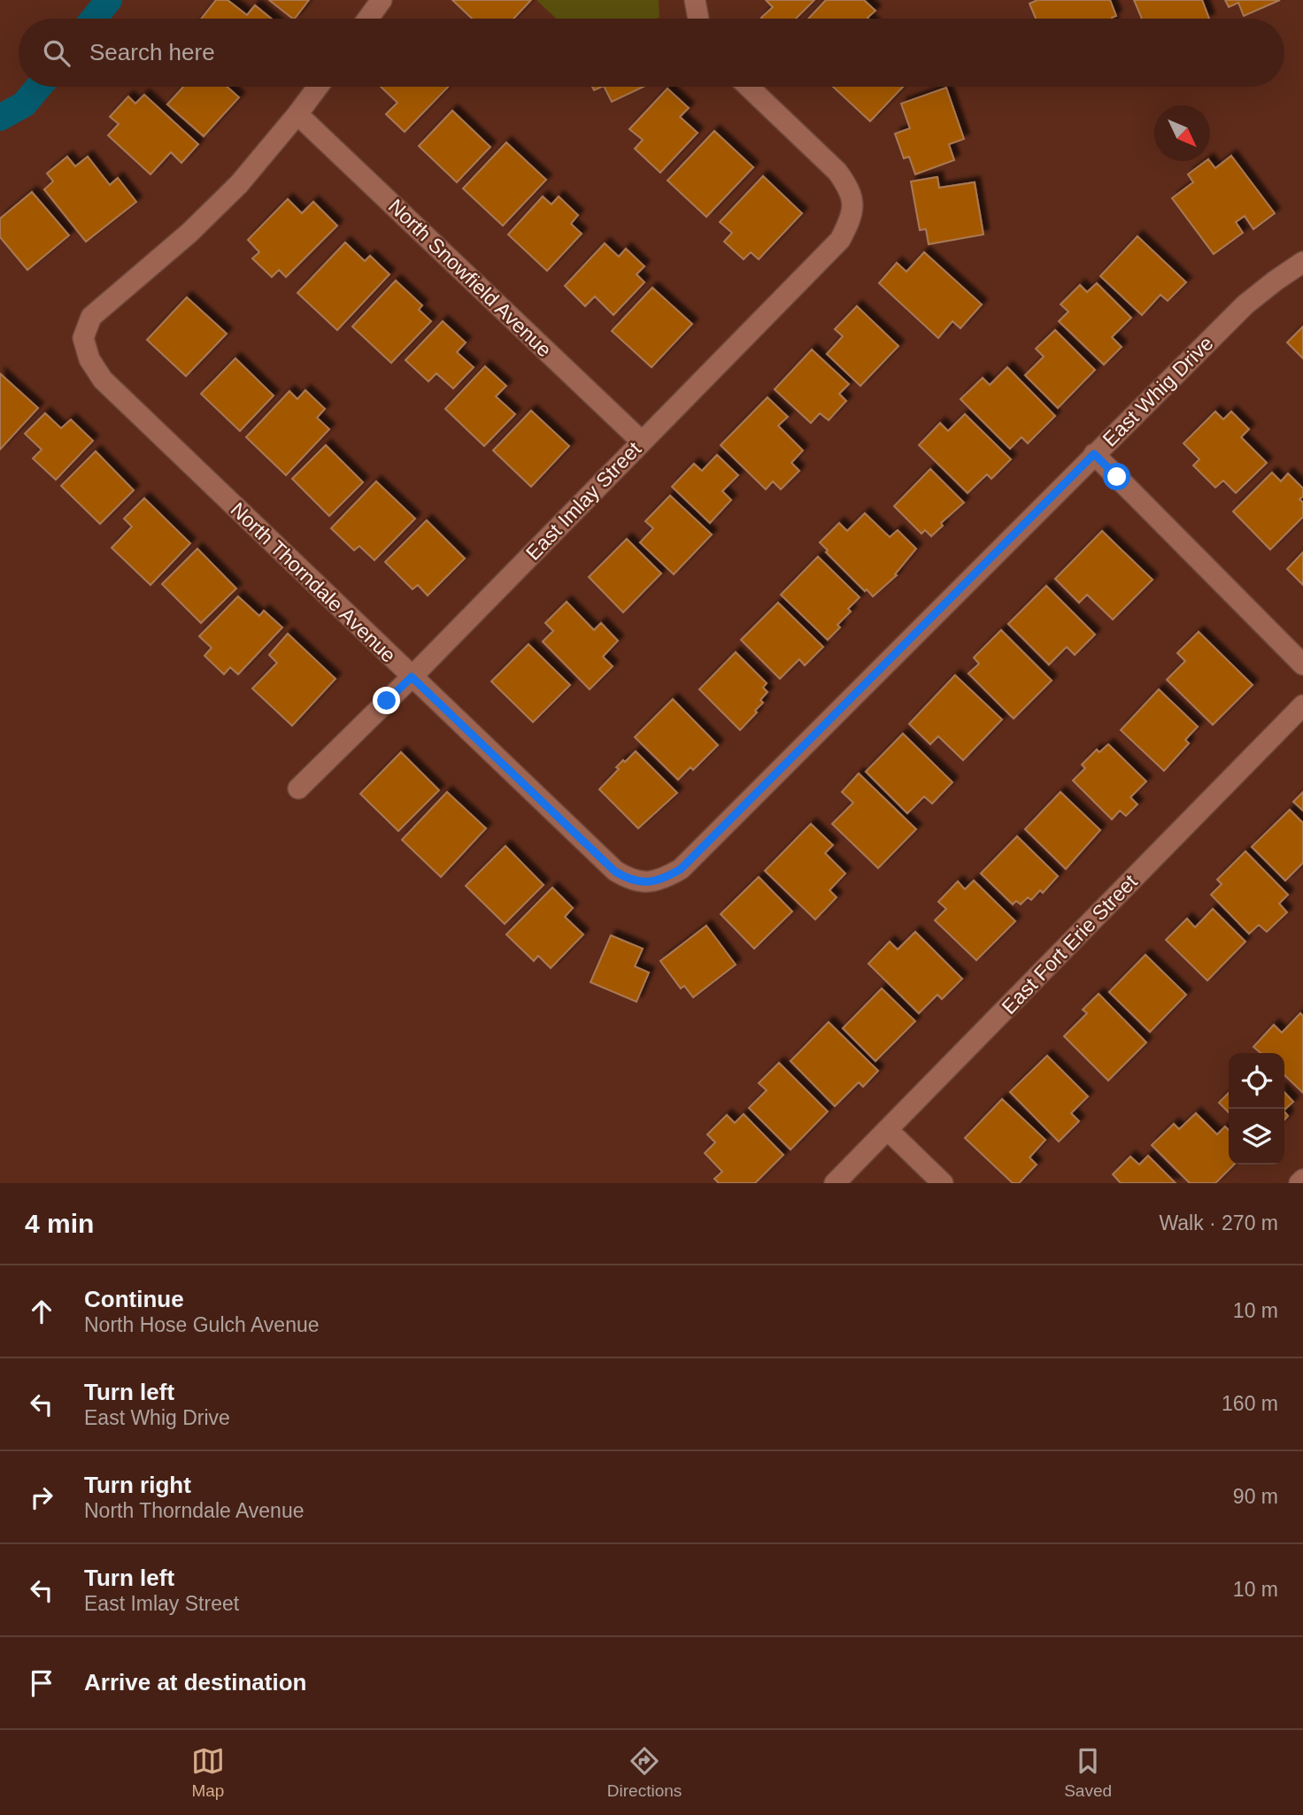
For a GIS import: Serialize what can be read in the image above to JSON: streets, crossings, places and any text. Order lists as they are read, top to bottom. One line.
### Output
{"streets":{"street":["North Snowfield Avenue","East Whig Drive","East Imlay Street","North Thorndale Avenue","East Fort Erie Street"]},"crossings":[["North Snowfield Avenue","East Imlay Street"],["North Snowfield Avenue","North Thorndale Avenue"],["East Whig Drive","North Thorndale Avenue"],["East Imlay Street","North Thorndale Avenue"]],"north":"bottom right","page":{"search":"Search here","heading":["4 min","Walk · 270 m"],"list":[["Continue","North Hose Gulch Avenue","10 m"],["Turn left","East Whig Drive","160 m"],["Turn right","North Thorndale Avenue","90 m"],["Turn left","East Imlay Street","10 m"],"Arrive at destination"],"nav":["Map","Directions","Saved"]}}
